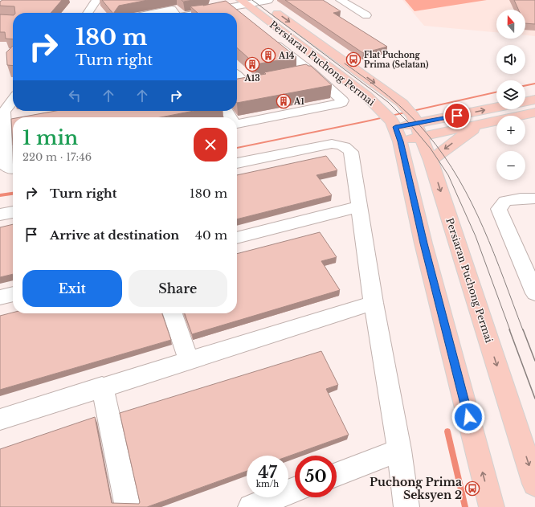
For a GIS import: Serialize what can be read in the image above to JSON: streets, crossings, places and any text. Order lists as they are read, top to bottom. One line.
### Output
{"streets":{"main road":["Persiaran Puchong Permai"]},"places":{"building":["A14","A13","A1"],"bus stop":["Flat Puchong Prima (Selatan)","Puchong Prima Seksyen 2"]},"north":"top","page":{"map_buttons":["+","−"],"turn":["180 m","Turn right"],"heading":["1 min","220 m · 17:46"],"list":[{"name":"Turn right","value":"180 m"},{"name":"Arrive at destination","value":"40 m"}],"buttons":["Exit","Share"],"speed":"47 km/h","limit":"50"}}
